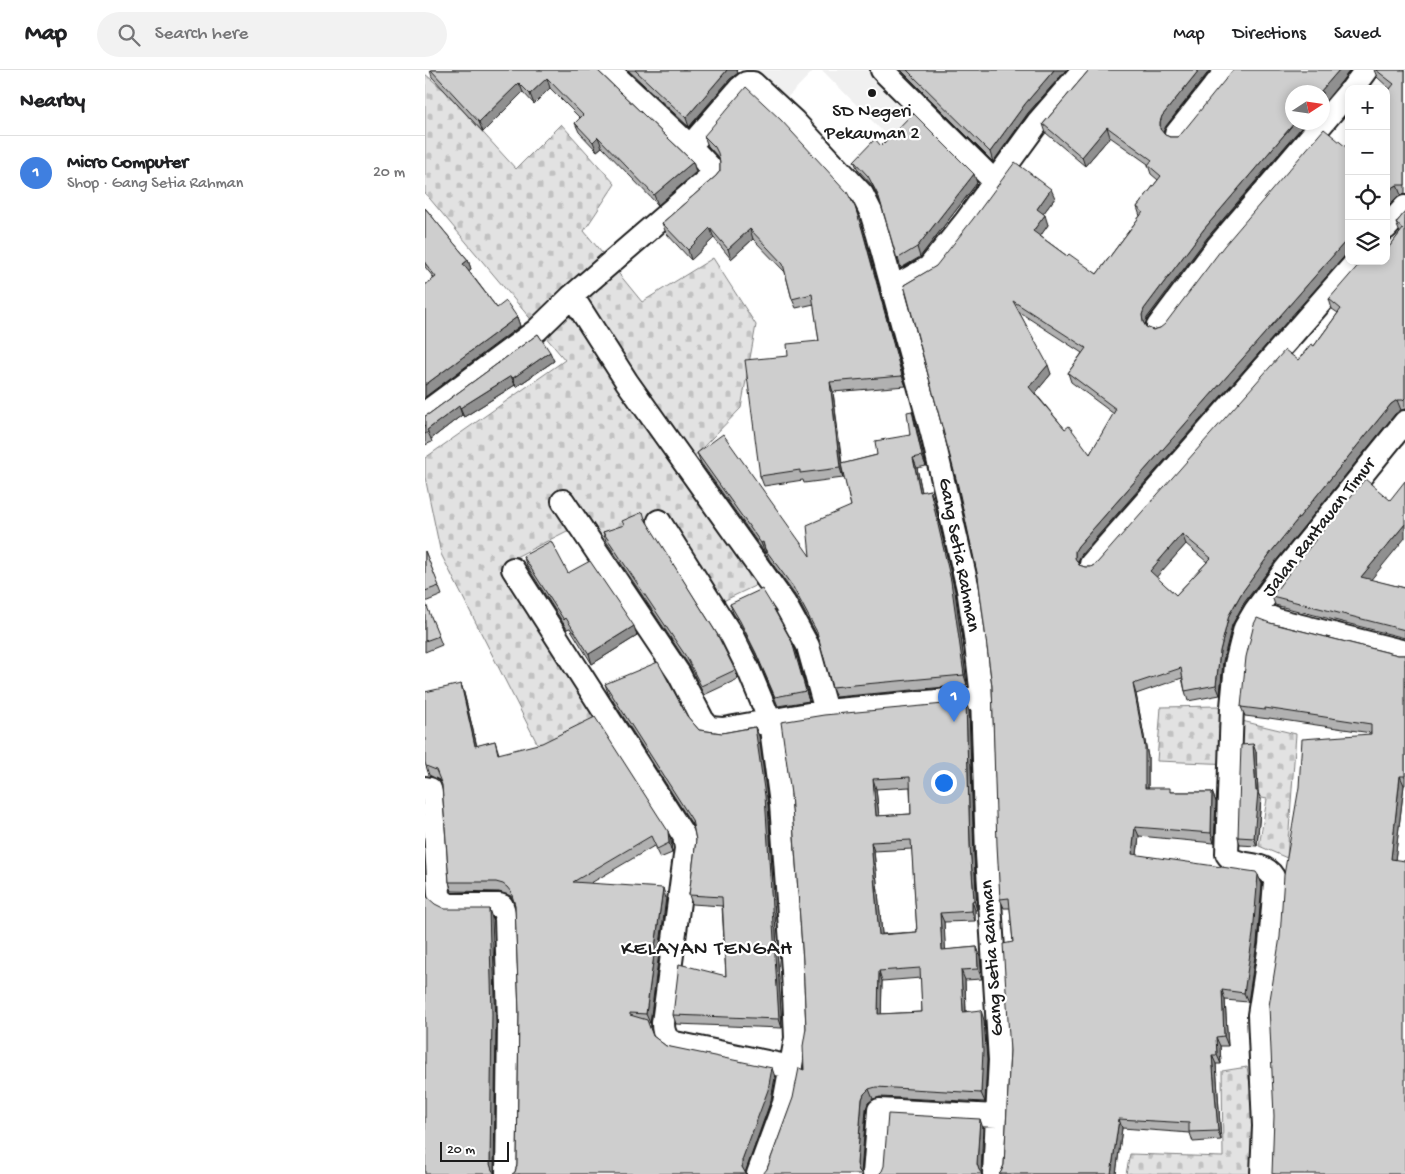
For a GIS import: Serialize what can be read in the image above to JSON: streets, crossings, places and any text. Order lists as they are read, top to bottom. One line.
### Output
{"streets":{"street":["Jalan Rantauan Timur","Gang Setia Rahman"]},"districts":["KELAYAN TENGAH"],"places":["SD Negeri Pekauman 2"],"scale_bar":"20 m","north":"right","page":{"header":"Map","search":"Search here","nav":["Map","Directions","Saved"],"heading":"Nearby","map_buttons":["+","−"],"list":[{"mark":"1","name":"Micro Computer","note":"Shop · Gang Setia Rahman","value":"20 m"}],"pins":"1","scale":"20 m"}}
